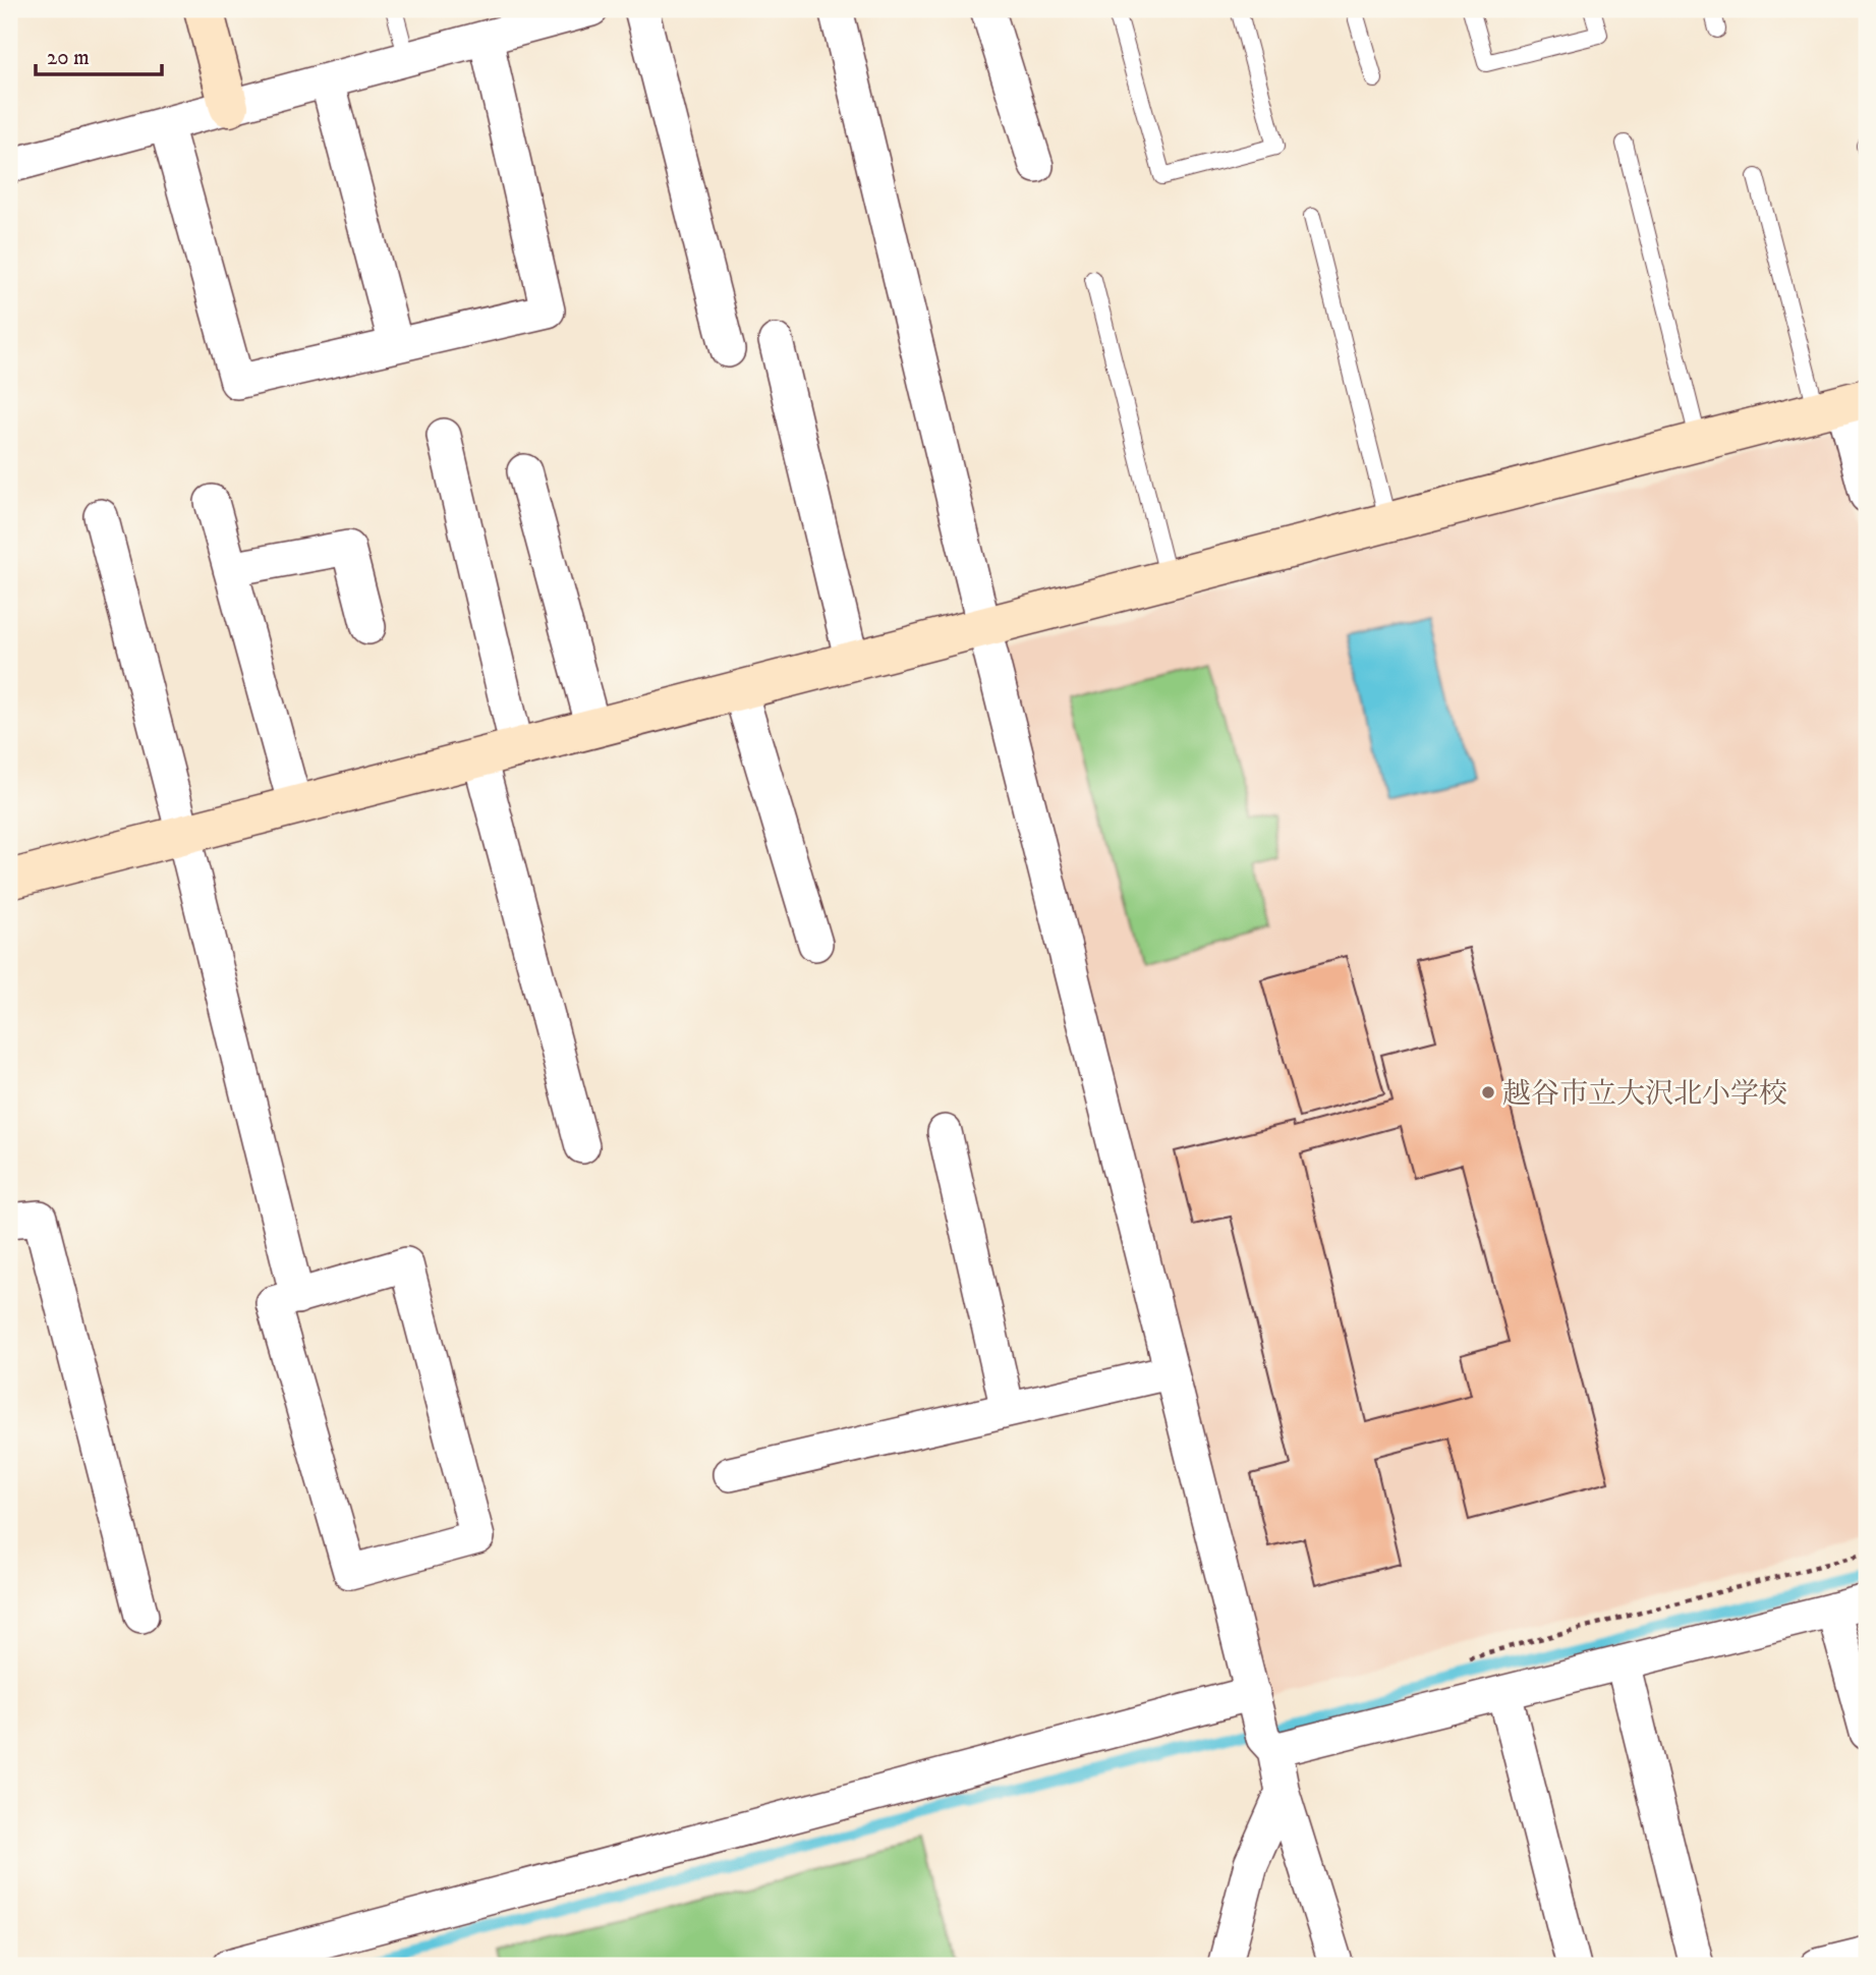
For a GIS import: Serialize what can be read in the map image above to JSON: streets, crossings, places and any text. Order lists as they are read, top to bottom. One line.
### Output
{"places":["越谷市立大沢北小学校"],"scale_bar":"20 m"}
